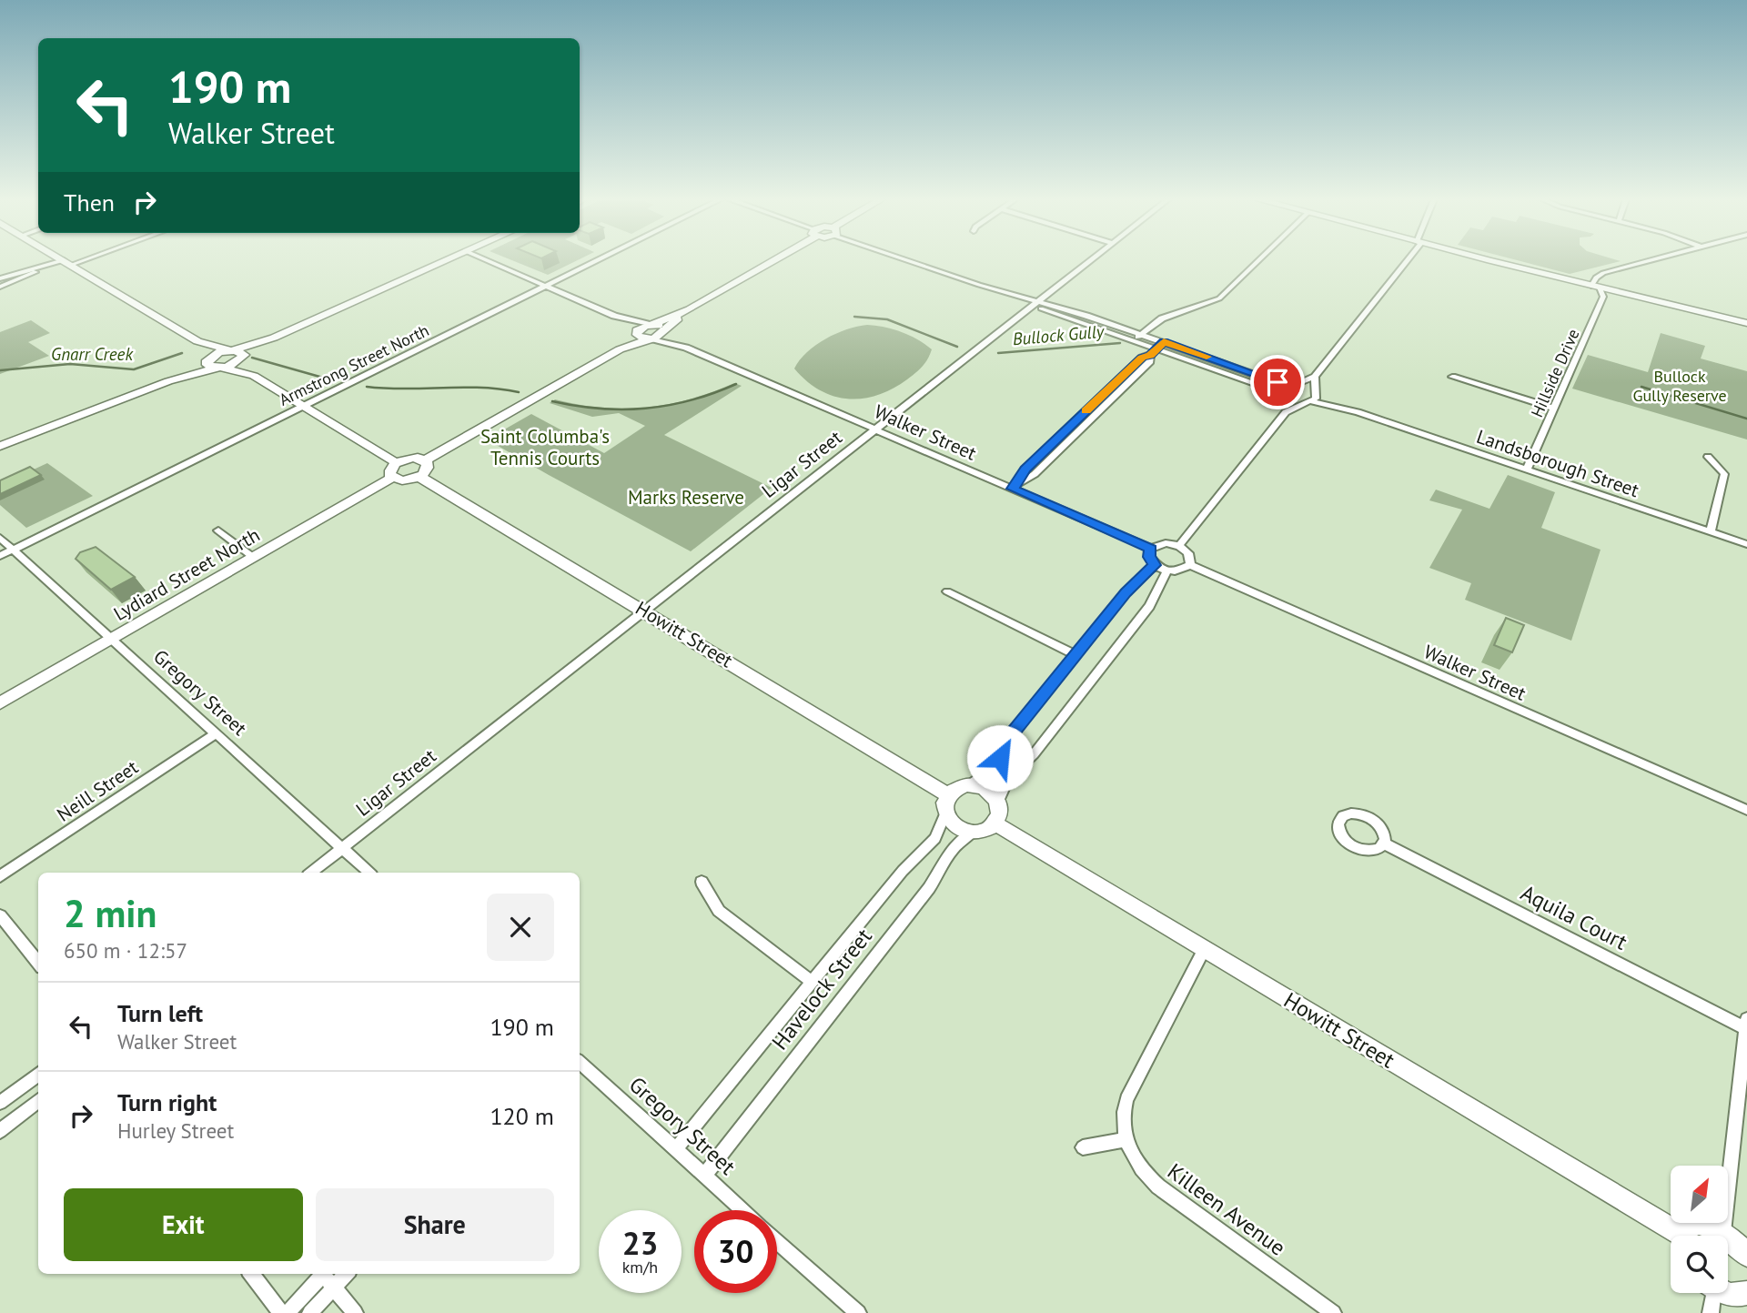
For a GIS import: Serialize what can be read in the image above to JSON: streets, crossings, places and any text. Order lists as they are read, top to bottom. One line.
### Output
{"streets":{"street":["Armstrong Street North","Hillside Drive","Walker Street","Landsborough Street","Ligar Street","Lydiard Street North","Howitt Street","Gregory Street","Neill Street","Aquila Court","Havelock Street","Killeen Avenue"]},"crossings":[["Armstrong Street North","Gregory Street"],["Hillside Drive","Landsborough Street"],["Walker Street","Ligar Street"],["Ligar Street","Howitt Street"],["Ligar Street","Gregory Street"],["Lydiard Street North","Gregory Street"],["Howitt Street","Havelock Street"],["Howitt Street","Killeen Avenue"],["Gregory Street","Neill Street"],["Gregory Street","Havelock Street"]],"water":["Bullock Gully","Gnarr Creek"],"parks":["Bullock Gully Reserve","Saint Columba's Tennis Courts","Marks Reserve"],"north":"top right","page":{"turn":["190 m","Walker Street"],"then":"Then","heading":["2 min","650 m · 12:57"],"list":[{"name":"Turn left","note":"Walker Street","value":"190 m"},{"name":"Turn right","note":"Hurley Street","value":"120 m"}],"buttons":["Exit","Share"],"speed":"23 km/h","limit":"30"}}
